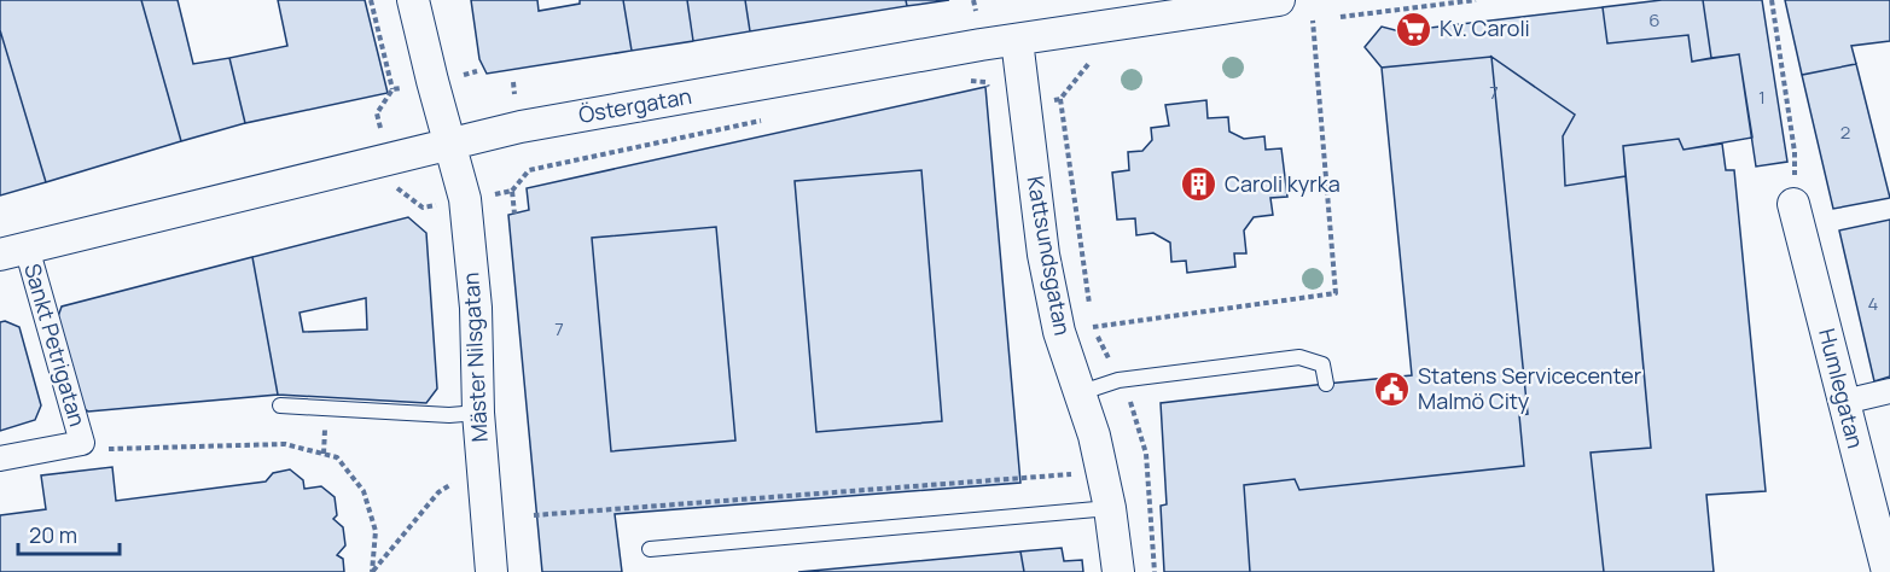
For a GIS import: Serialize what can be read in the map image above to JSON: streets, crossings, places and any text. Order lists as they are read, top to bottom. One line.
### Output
{"streets":{"street":["Östergatan","Kattsundsgatan","Sankt Petrigatan","Mäster Nilsgatan","Humlegatan"]},"crossings":[["Östergatan","Kattsundsgatan"],["Östergatan","Sankt Petrigatan"],["Östergatan","Mäster Nilsgatan"]],"places":{"supermarket":["Kv. Caroli"],"building":["Caroli kyrka"],"public building":["Statens Servicecenter Malmö City"]},"house_numbers":["6","7","1","2","4","7"],"scale_bar":"20 m"}
